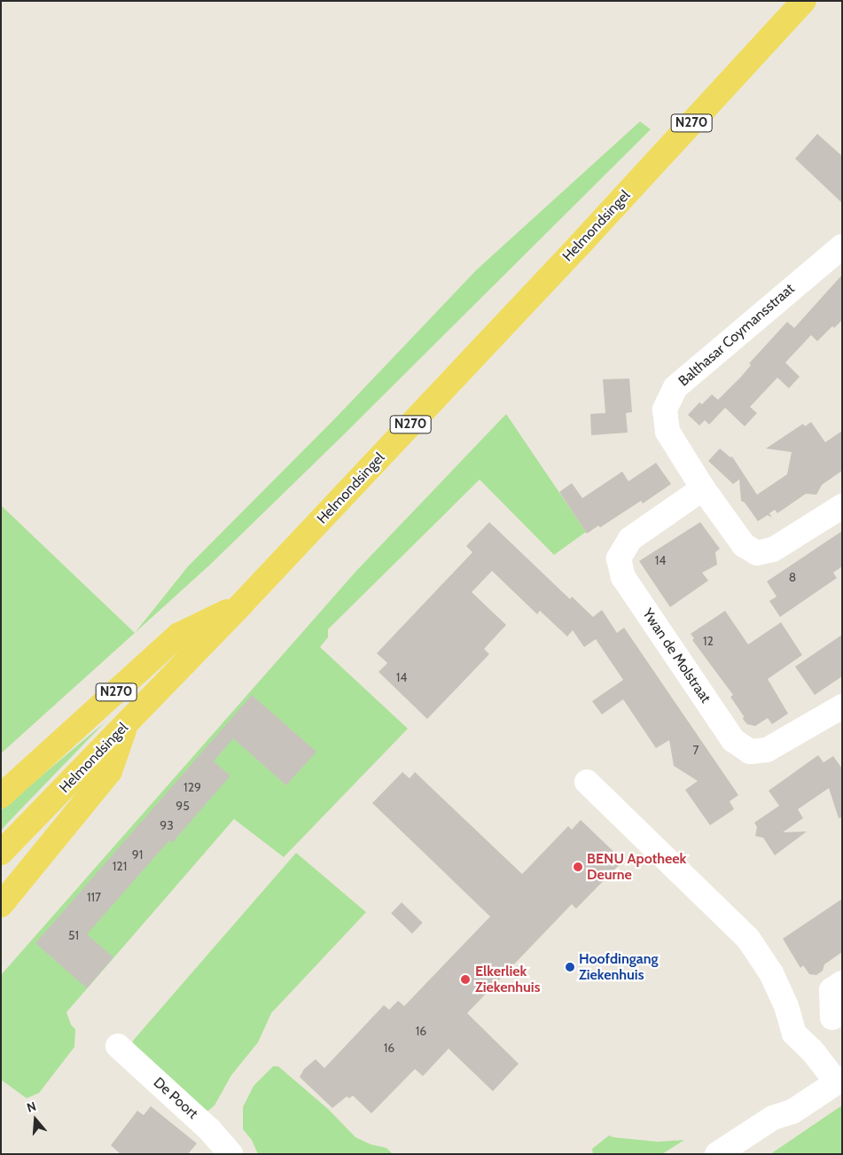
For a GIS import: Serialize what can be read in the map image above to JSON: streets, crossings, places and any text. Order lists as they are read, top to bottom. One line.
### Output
{"streets":{"main road":["N270","Helmondsingel"],"street":["Balthasar Coymansstraat","Ywan de Molstraat","De Poort"]},"crossings":[["N270","Helmondsingel"],["Balthasar Coymansstraat","Ywan de Molstraat"]],"places":["BENU Apotheek Deurne","Hoofdingang Ziekenhuis","Elkerliek Ziekenhuis"],"house_numbers":["14","8","12","14","7","129","95","93","91","121","117","51","16","16"],"north":"top"}
